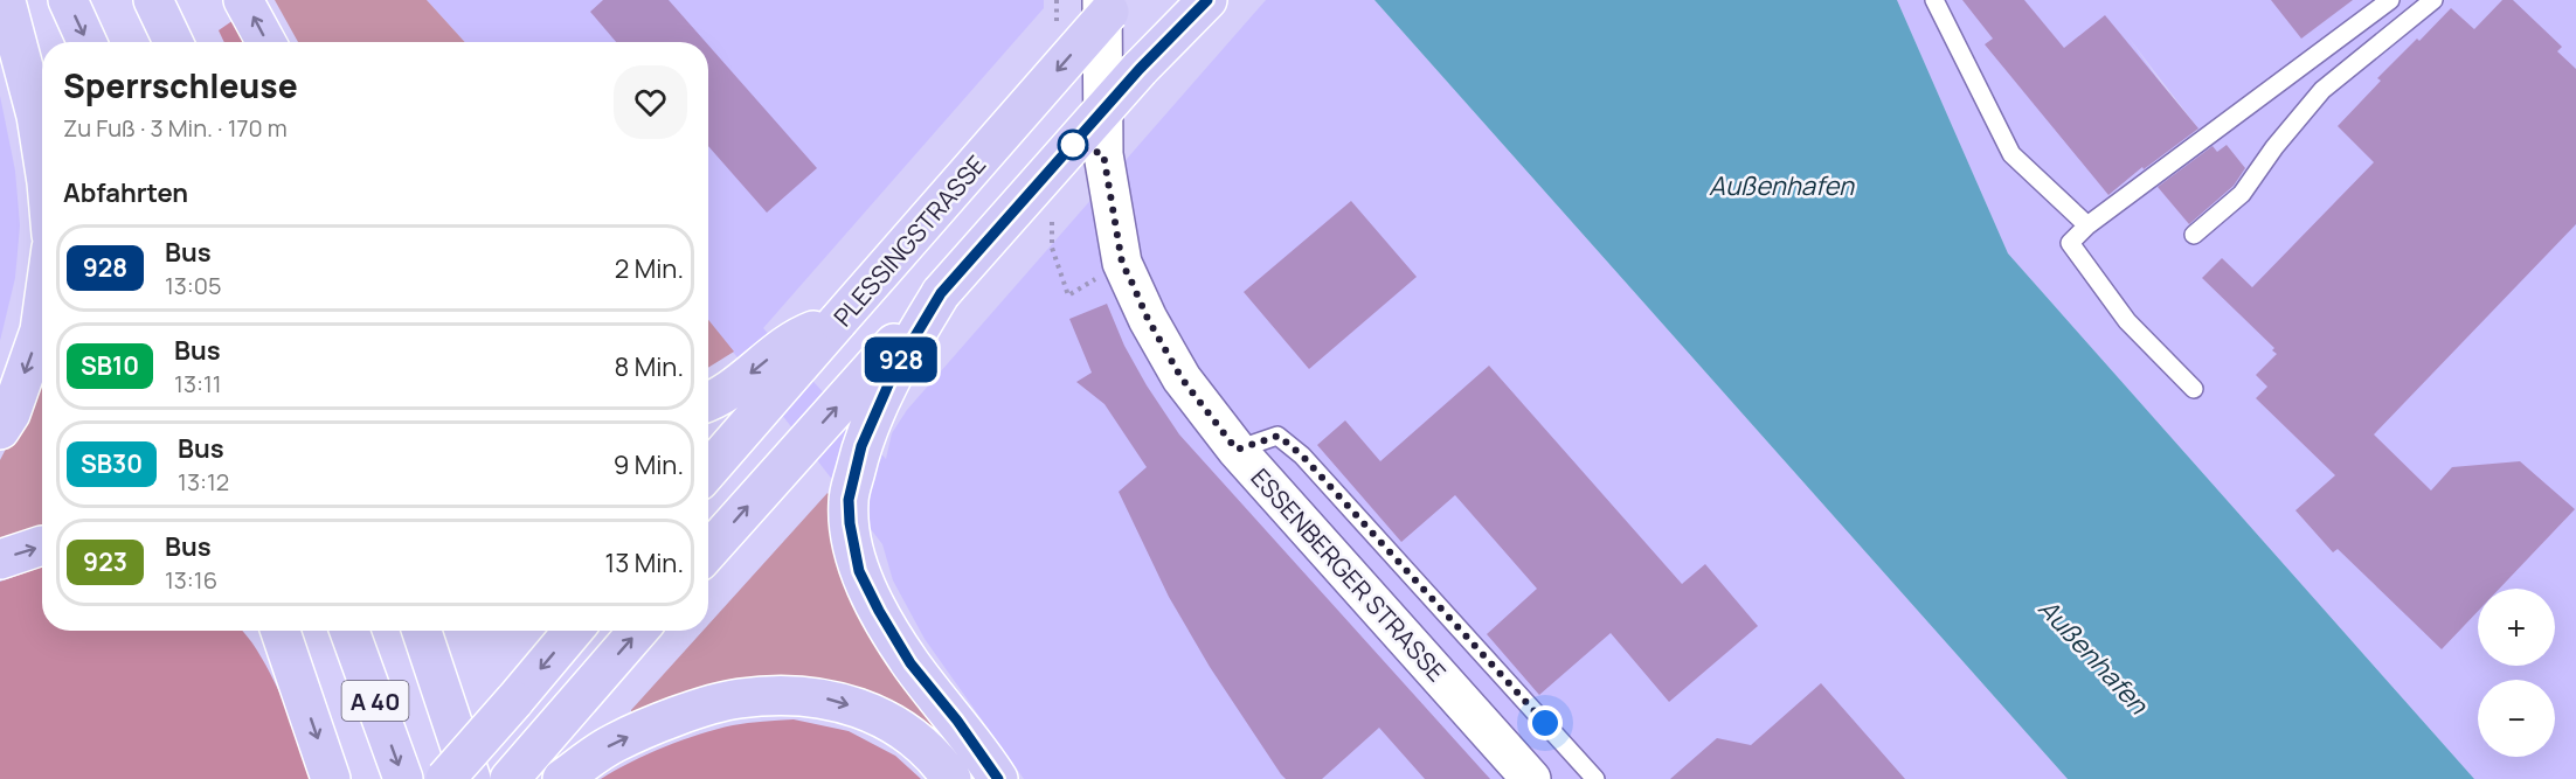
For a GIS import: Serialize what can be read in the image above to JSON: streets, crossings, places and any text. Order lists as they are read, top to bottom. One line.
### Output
{"streets":{"highway":["PLESSINGSTRASSE","A 40"],"street":["ESSENBERGER STRASSE"]},"water":["Außenhafen"],"lines":["bus line 928"],"page":{"on_map":"928","heading":[["Sperrschleuse","Zu Fuß · 3 Min. · 170 m"],"Abfahrten"],"list":[{"mark":"928","name":"Bus","note":"13:05","value":"2 Min."},{"mark":"SB10","name":"Bus","note":"13:11","value":"8 Min."},{"mark":"SB30","name":"Bus","note":"13:12","value":"9 Min."},{"mark":"923","name":"Bus","note":"13:16","value":"13 Min."}],"map_buttons":["+","−"]}}
